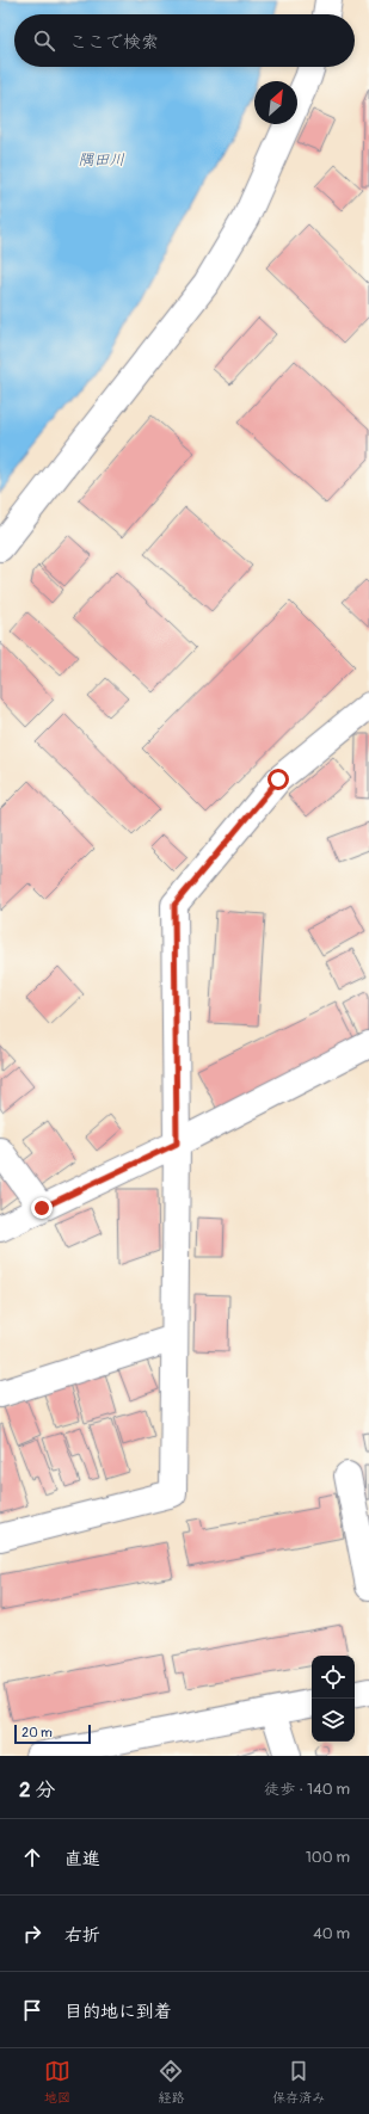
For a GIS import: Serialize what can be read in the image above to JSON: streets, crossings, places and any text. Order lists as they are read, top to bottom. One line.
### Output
{"water":["隅田川"],"scale_bar":"20 m","north":"top right","page":{"search":"ここで検索","scale":"20 m","heading":["2 分","徒歩 · 140 m"],"list":[["直進","100 m"],["右折","40 m"],"目的地に到着"],"nav":["地図","経路","保存済み"]}}
